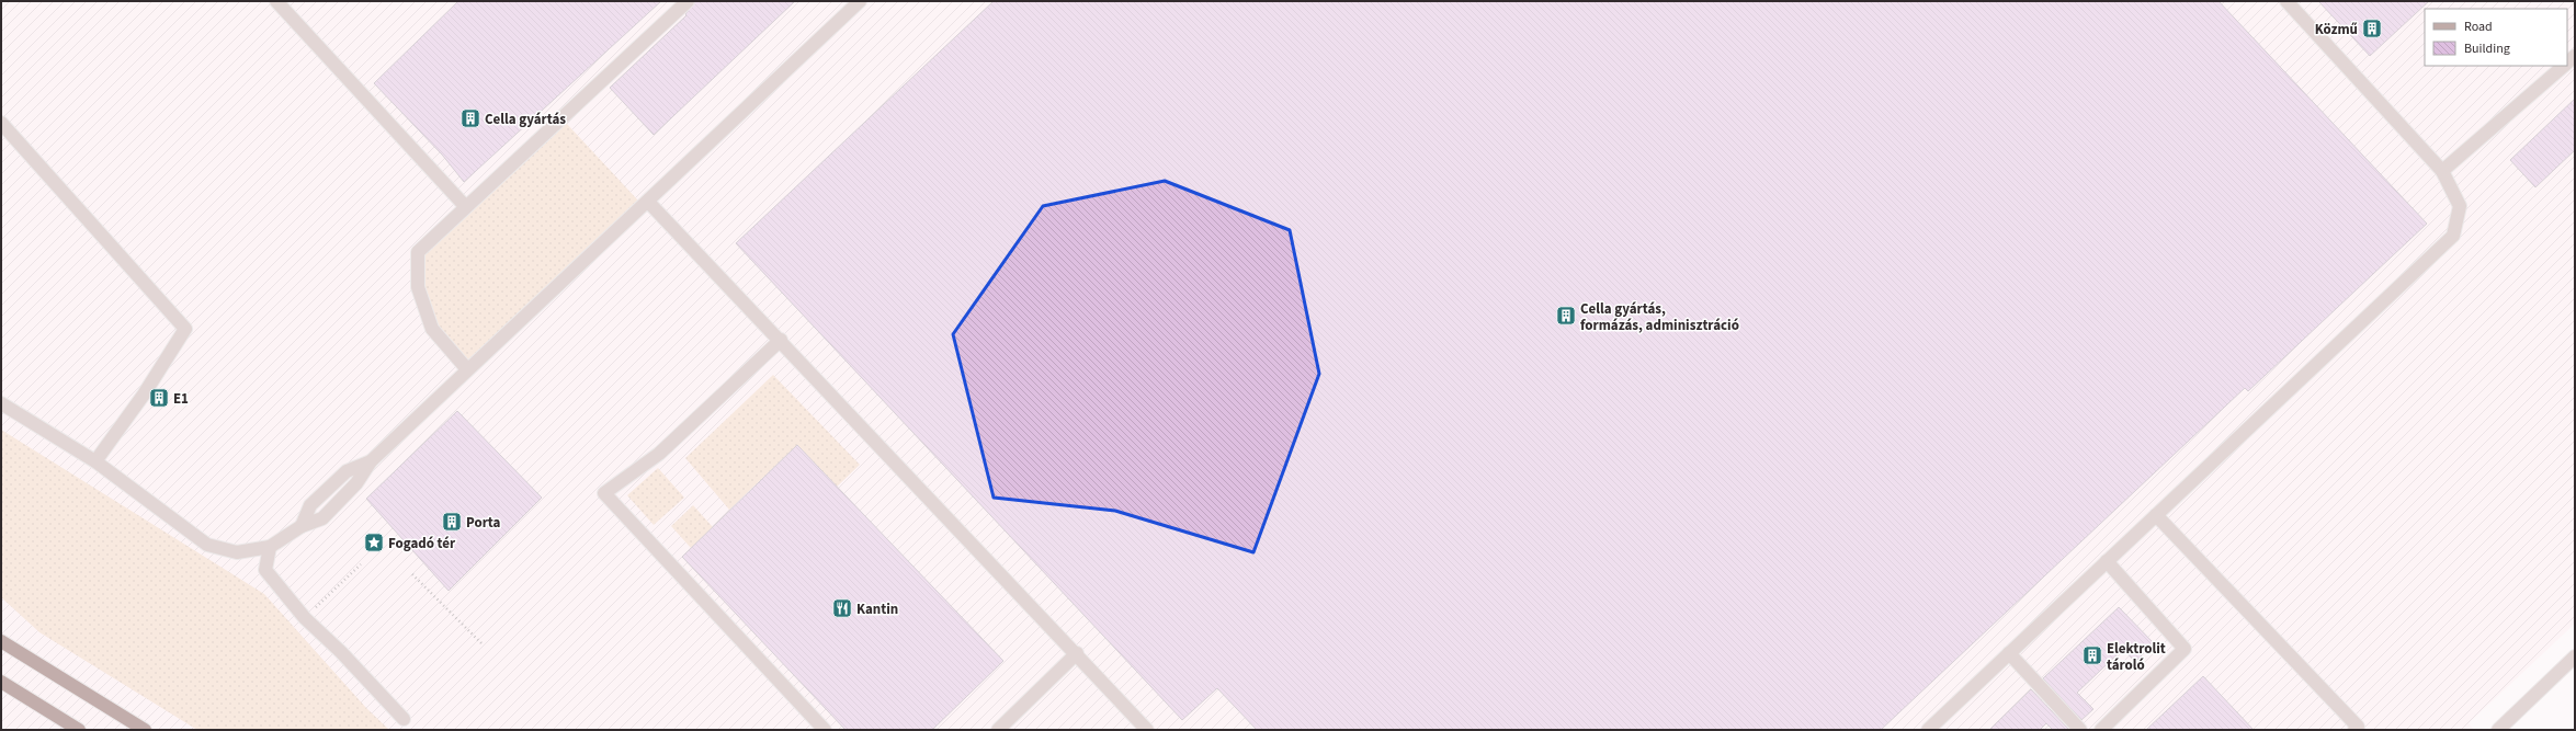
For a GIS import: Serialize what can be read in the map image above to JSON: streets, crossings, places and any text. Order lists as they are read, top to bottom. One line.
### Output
{"places":{"building":["Közmű","Cella gyártás","Cella gyártás, formázás, adminisztráció","E1","Porta","Elektrolit tároló"],"place":["Fogadó tér"],"restaurant":["Kantin"]},"legend":["Road","Building"]}
